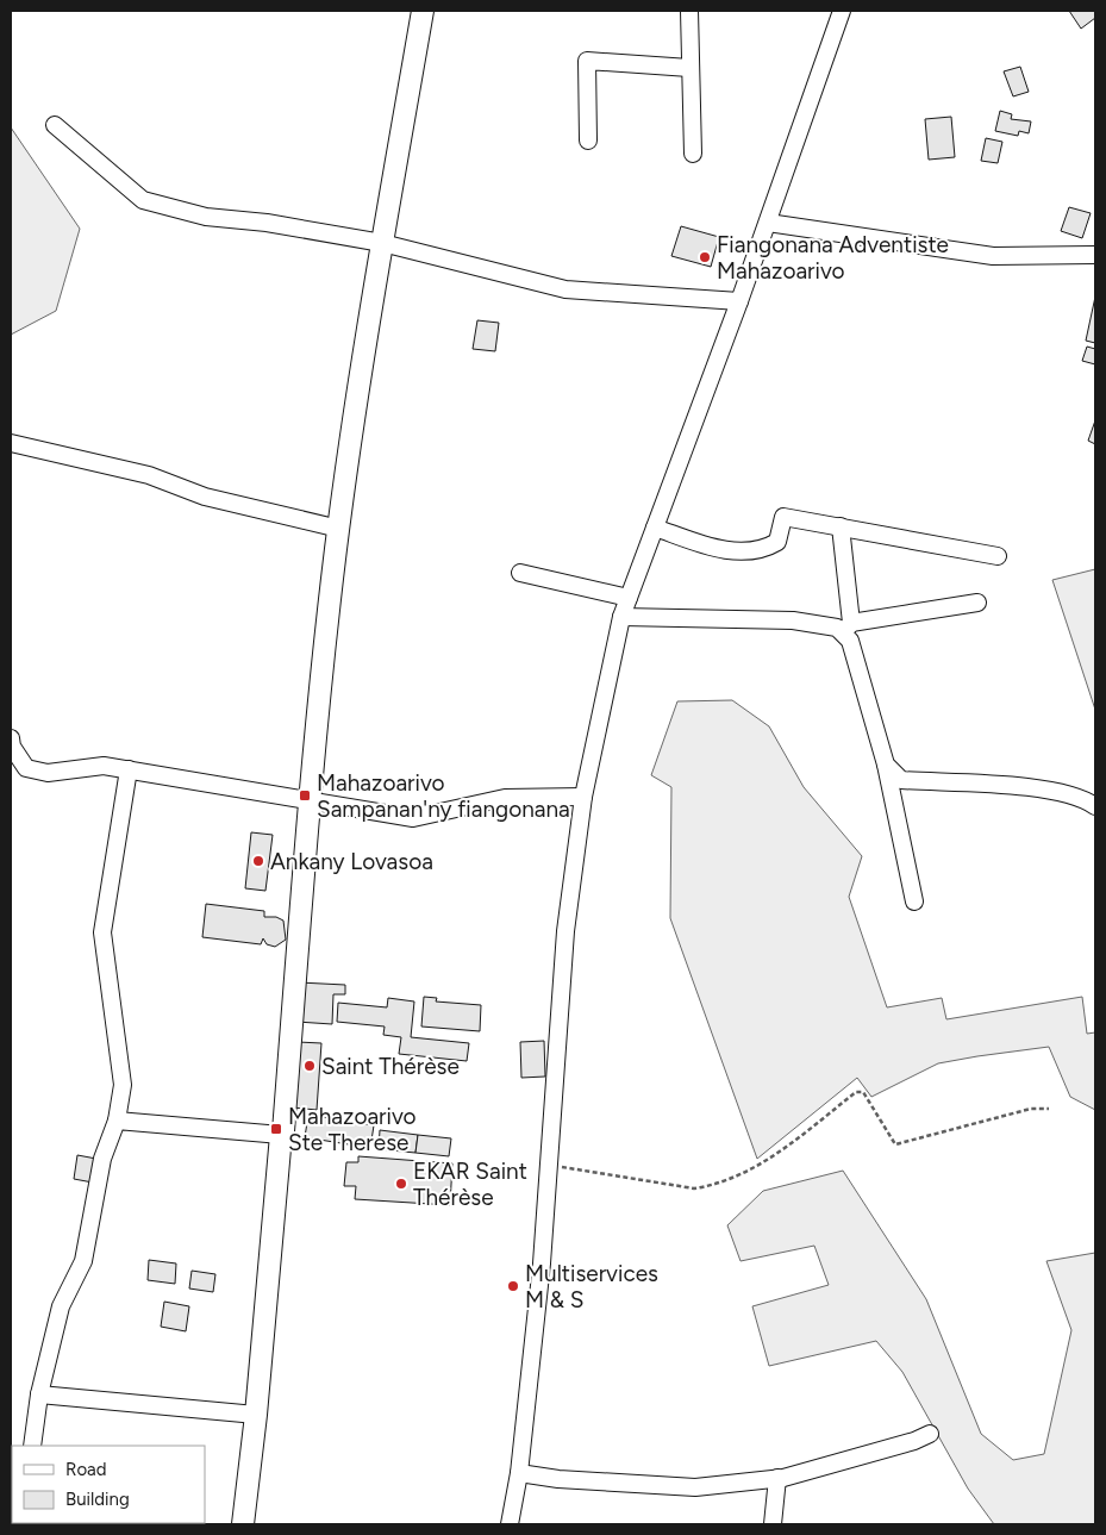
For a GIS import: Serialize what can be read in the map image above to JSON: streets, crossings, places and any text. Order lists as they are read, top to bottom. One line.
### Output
{"places":{"other":["Fiangonana Adventiste Mahazoarivo","Ankany Lovasoa","Saint Thérèse","EKAR Saint Thérèse","Multiservices M & S"],"transit":["Mahazoarivo Sampanan'ny fiangonana","Mahazoarivo Ste Therese"]},"legend":["Road","Building"]}
